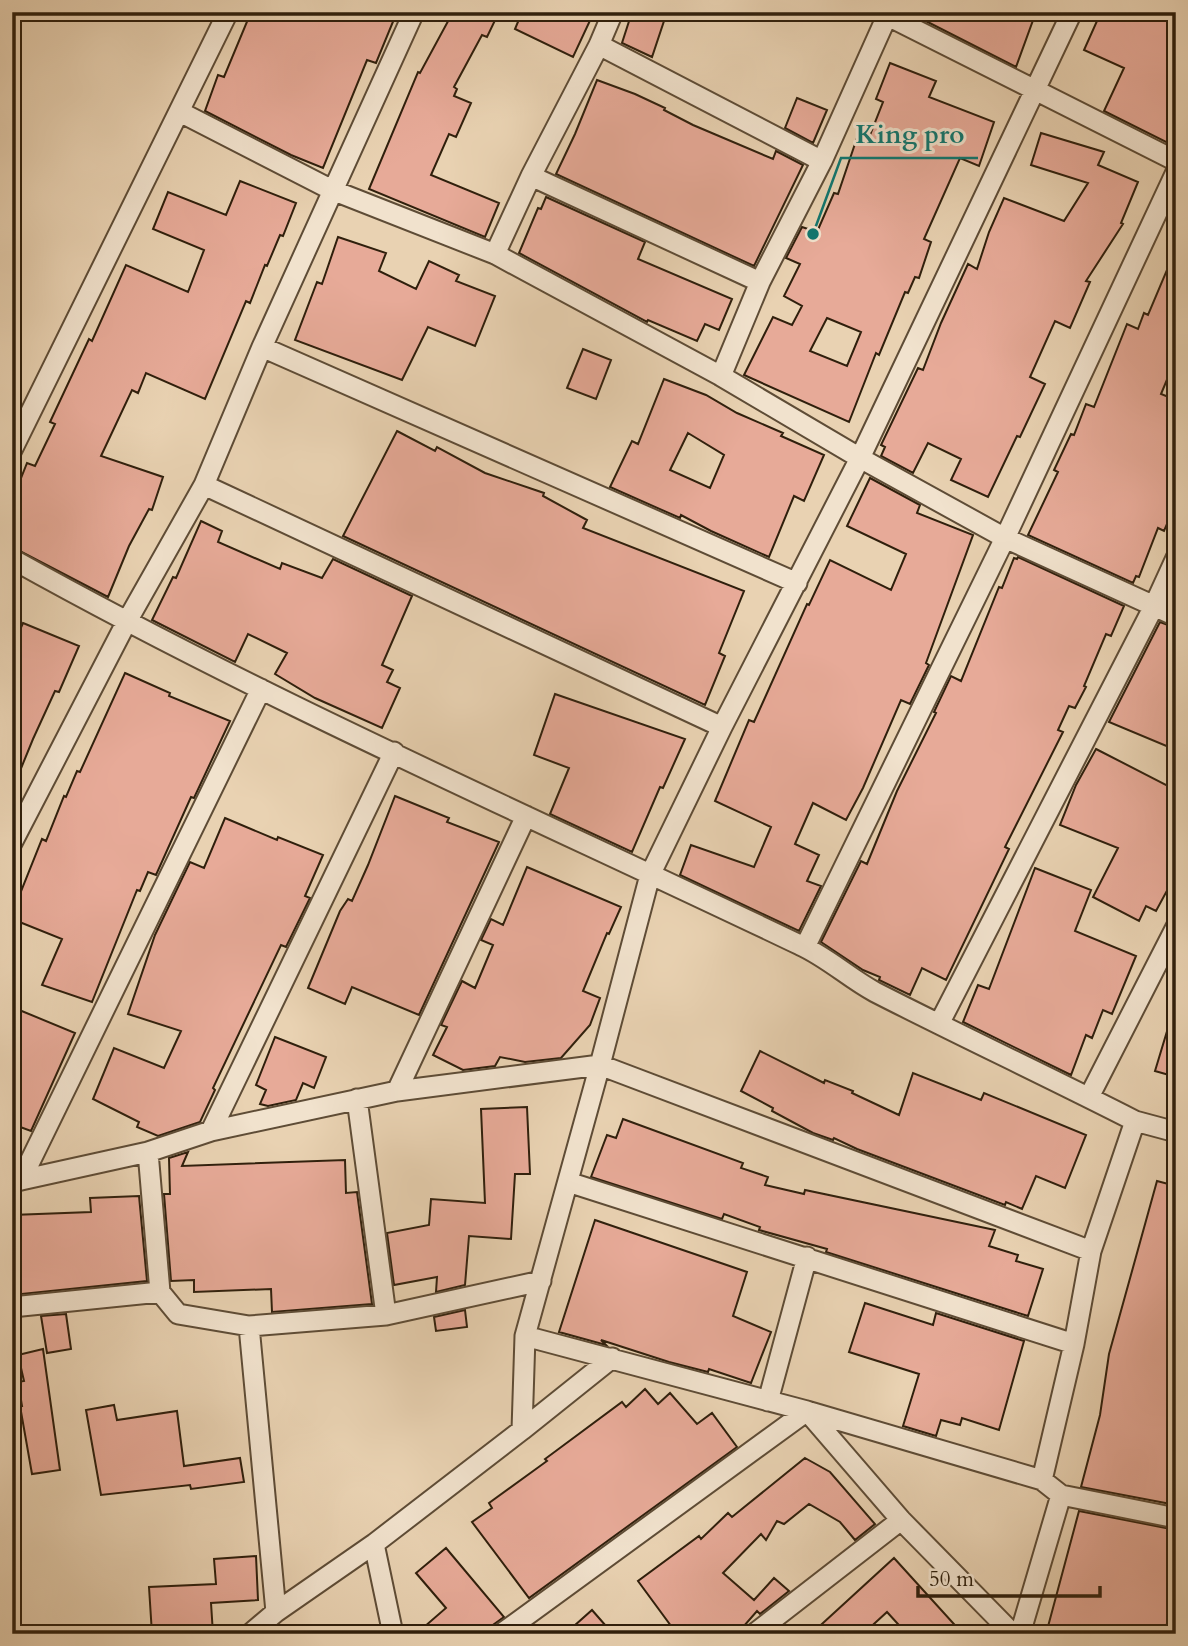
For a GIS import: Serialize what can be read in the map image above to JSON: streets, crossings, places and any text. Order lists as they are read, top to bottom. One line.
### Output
{"places":["King pro"],"scale_bar":"50 m"}
